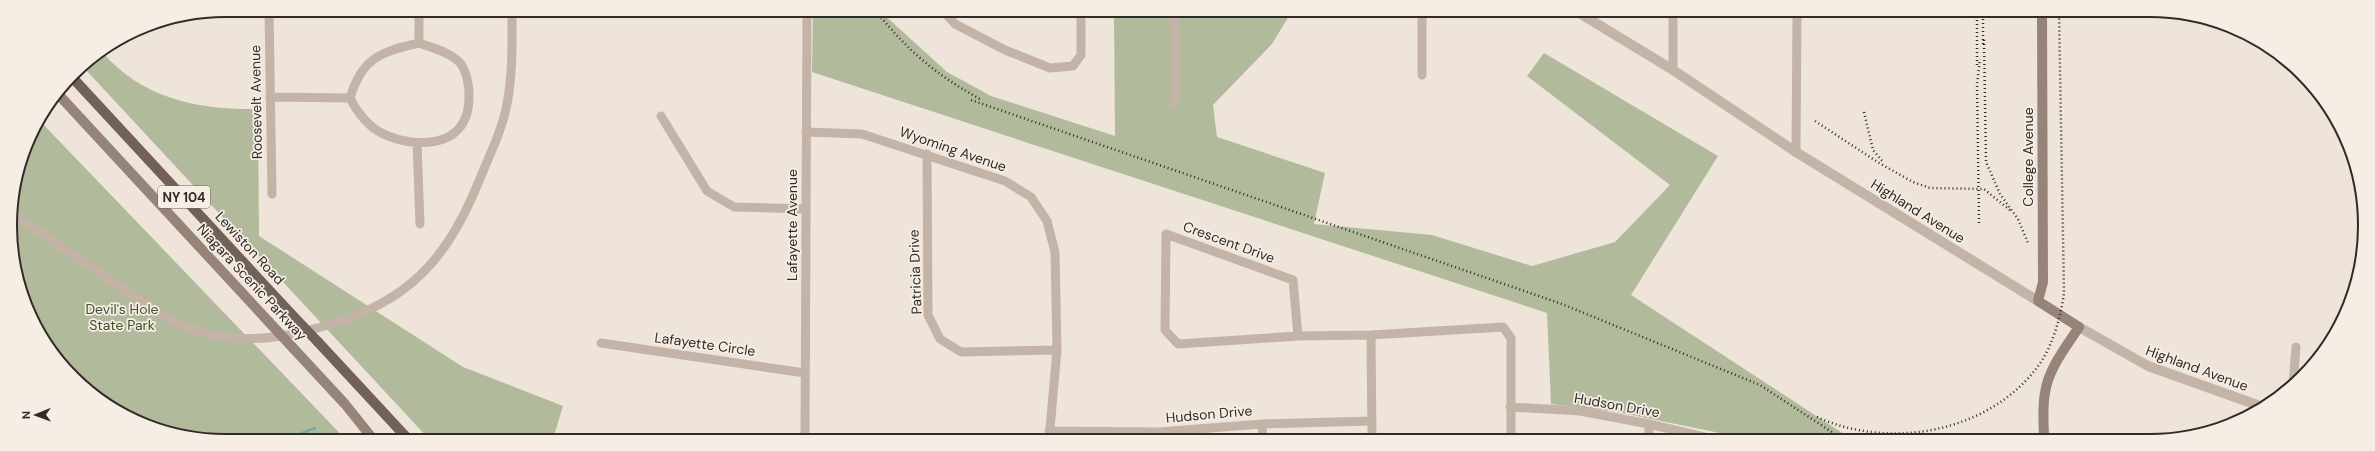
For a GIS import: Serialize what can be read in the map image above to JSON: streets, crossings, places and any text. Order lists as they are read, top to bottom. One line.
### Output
{"streets":{"main road":["College Avenue","NY 104","Highland Avenue","Lewiston Road","Niagara Scenic Parkway"],"street":["Roosevelt Avenue","Wyoming Avenue","Lafayette Avenue","Crescent Drive","Patricia Drive","Lafayette Circle","Hudson Drive"]},"crossings":[["Wyoming Avenue","Lafayette Avenue"],["Wyoming Avenue","Patricia Drive"],["College Avenue","Highland Avenue"],["Lafayette Avenue","Lafayette Circle"],["Crescent Drive","Hudson Drive"]],"parks":["Devil's Hole State Park"],"north":"left"}
